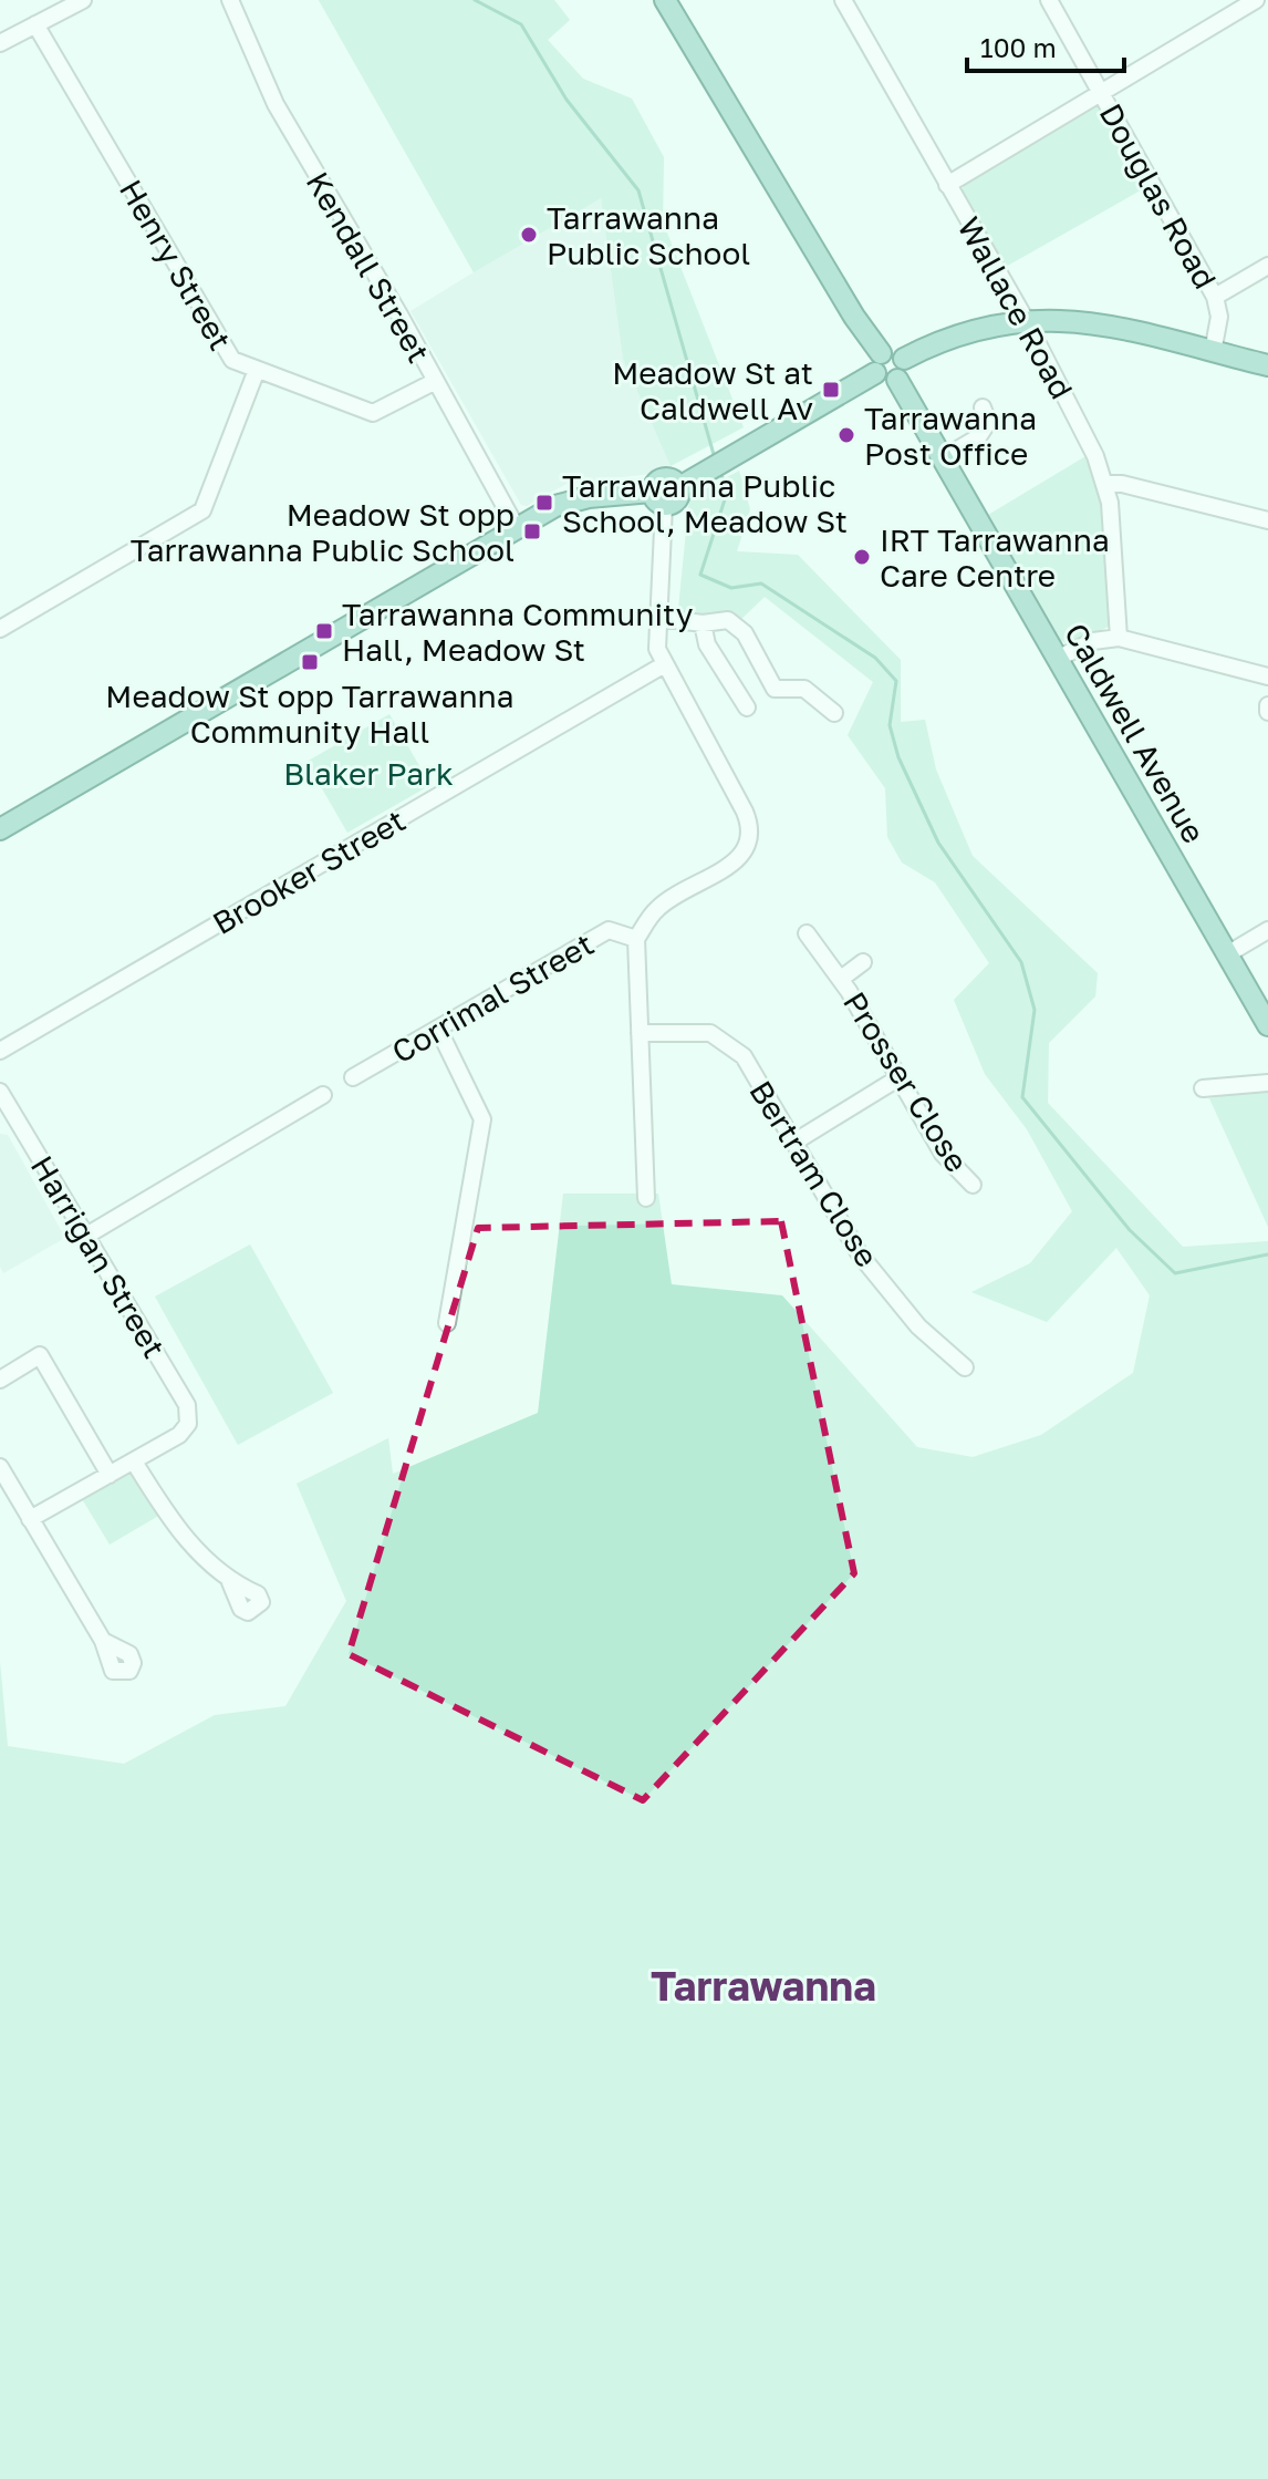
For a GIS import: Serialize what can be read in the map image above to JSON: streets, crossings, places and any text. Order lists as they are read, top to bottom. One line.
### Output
{"streets":{"main road":["Caldwell Avenue"],"street":["Douglas Road","Henry Street","Kendall Street","Wallace Road","Brooker Street","Corrimal Street","Prosser Close","Bertram Close","Harrigan Street"]},"crossings":[["Henry Street","Kendall Street"],["Brooker Street","Corrimal Street"]],"districts":["Tarrawanna"],"parks":["Blaker Park"],"places":{"other":["Tarrawanna Public School","Tarrawanna Post Office","IRT Tarrawanna Care Centre"],"transit":["Meadow St at Caldwell Av","Tarrawanna Public School, Meadow St","Meadow St opp Tarrawanna Public School","Tarrawanna Community Hall, Meadow St","Meadow St opp Tarrawanna Community Hall"]},"scale_bar":"100 m"}
